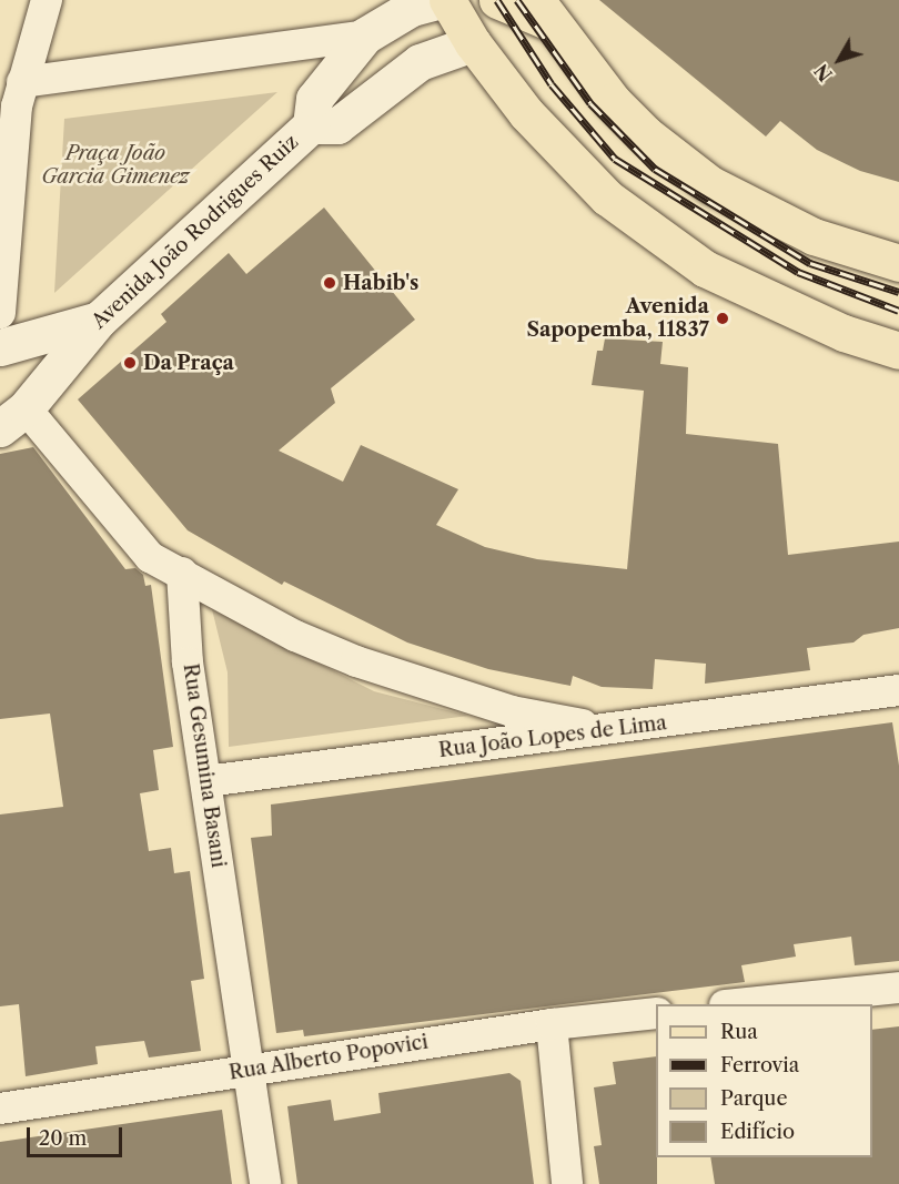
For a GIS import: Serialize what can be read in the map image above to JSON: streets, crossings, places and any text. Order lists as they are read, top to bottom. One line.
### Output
{"streets":{"street":["Avenida João Rodrigues Ruiz","Rua João Lopes de Lima","Rua Gesumina Basani","Rua Alberto Popovici"]},"crossings":[["Rua João Lopes de Lima","Rua Gesumina Basani"],["Rua Gesumina Basani","Rua Alberto Popovici"]],"parks":["Praça João Garcia Gimenez"],"places":["Habib's","Avenida Sapopemba, 11837","Da Praça"],"legend":["Rua","Ferrovia","Parque","Edifício"],"scale_bar":"20 m","north":"bottom left"}
